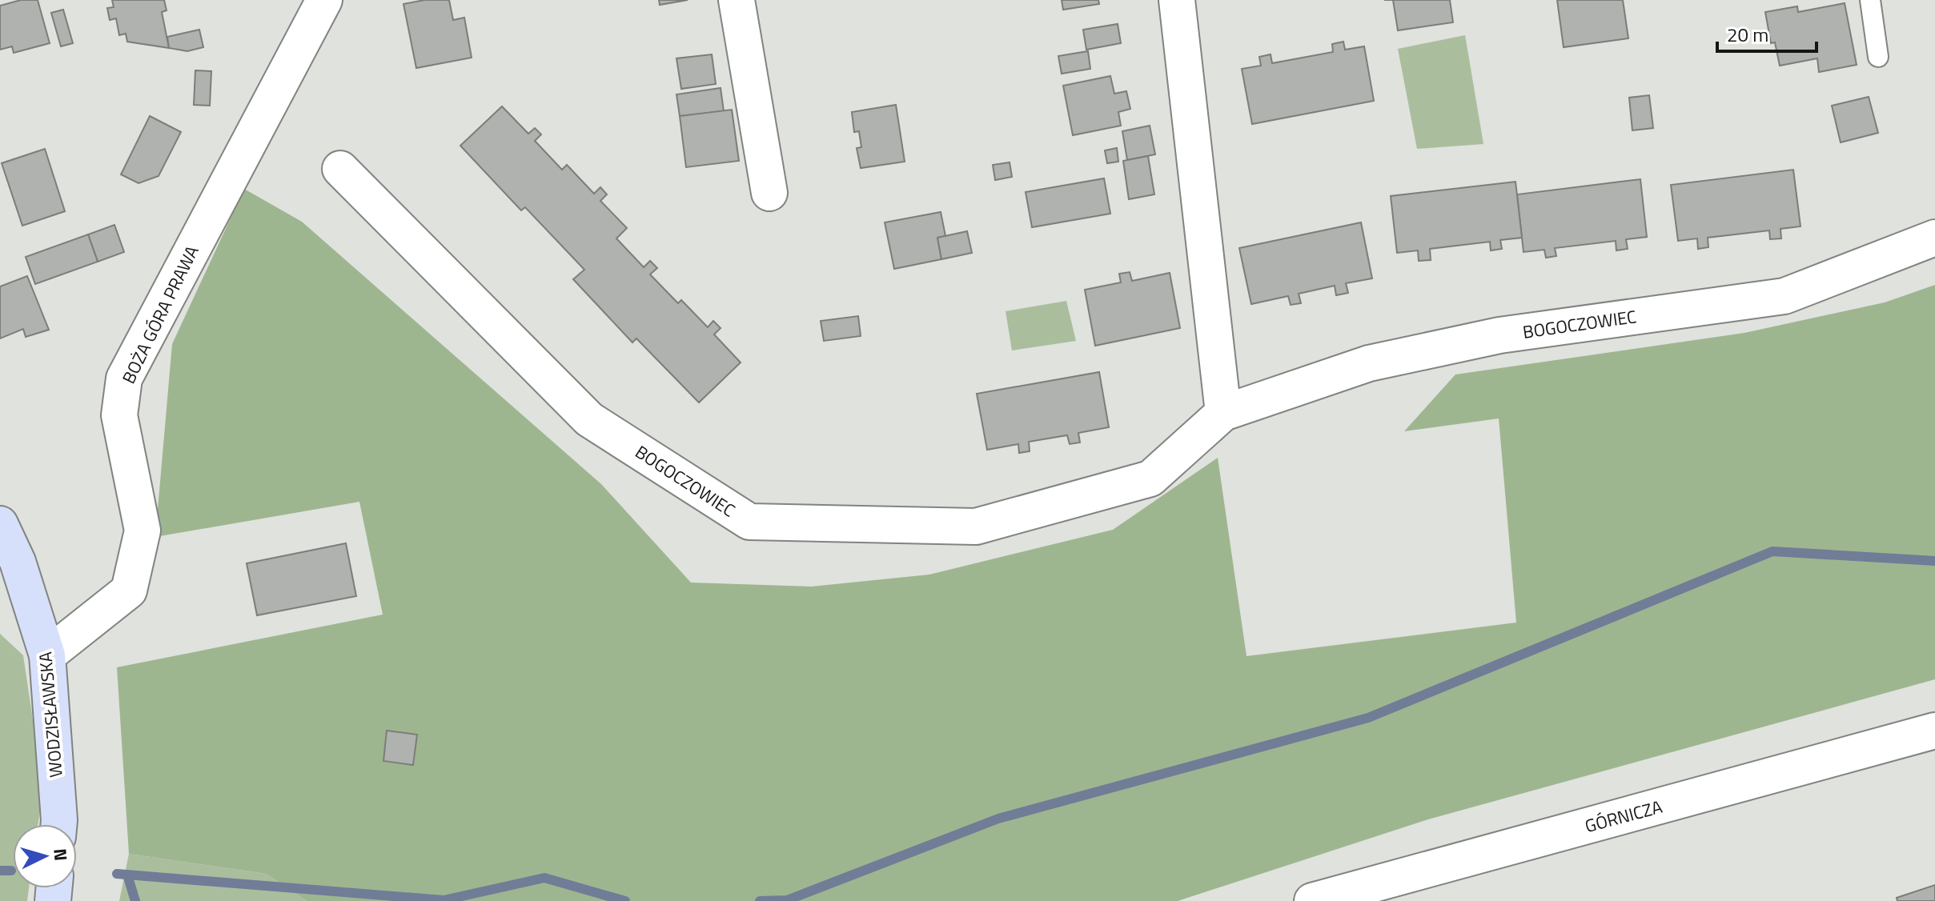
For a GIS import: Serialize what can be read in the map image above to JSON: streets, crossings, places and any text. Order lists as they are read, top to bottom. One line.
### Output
{"streets":{"main road":["WODZISŁAWSKA"],"street":["BOŻA GÓRA PRAWA","BOGOCZOWIEC","GÓRNICZA"]},"crossings":[["BOŻA GÓRA PRAWA","WODZISŁAWSKA"]],"scale_bar":"20 m","north":"right"}
